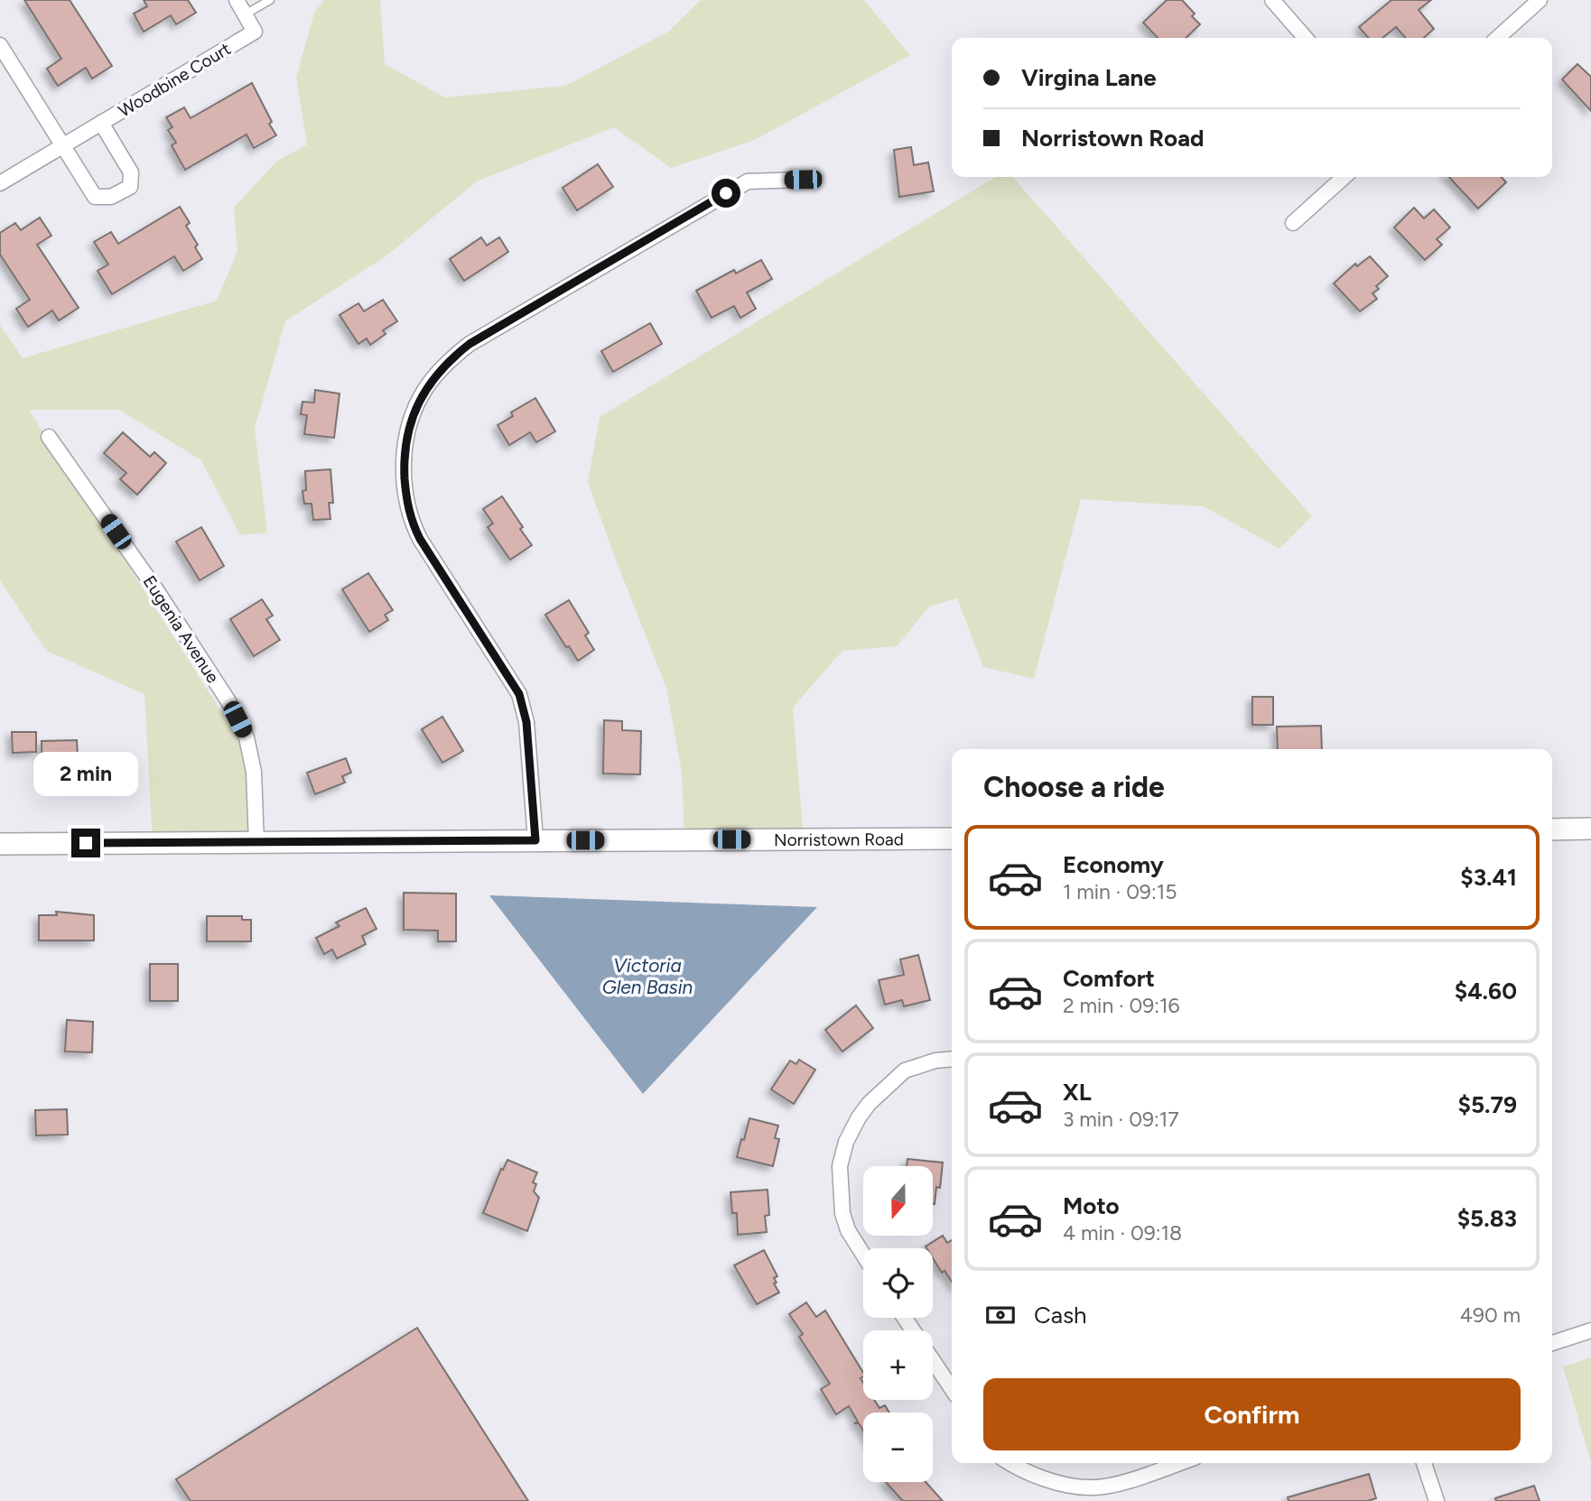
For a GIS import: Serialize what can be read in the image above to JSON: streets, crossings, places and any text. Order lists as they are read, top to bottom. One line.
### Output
{"streets":{"main road":["Norristown Road"],"street":["Woodbine Court","Eugenia Avenue"]},"crossings":[["Eugenia Avenue","Norristown Road"]],"water":["Victoria Glen Basin"],"north":"bottom","page":{"banner":["Virgina Lane","Norristown Road"],"heading":"Choose a ride","bubble":"2 min","list":[{"name":"Economy","note":"1 min · 09:15","value":"$3.41"},{"name":"Comfort","note":"2 min · 09:16","value":"$4.60"},{"name":"XL","note":"3 min · 09:17","value":"$5.79"},{"name":"Moto","note":"4 min · 09:18","value":"$5.83"}],"map_buttons":["+","−"],"pay":["Cash","490 m"],"buttons":"Confirm"}}
